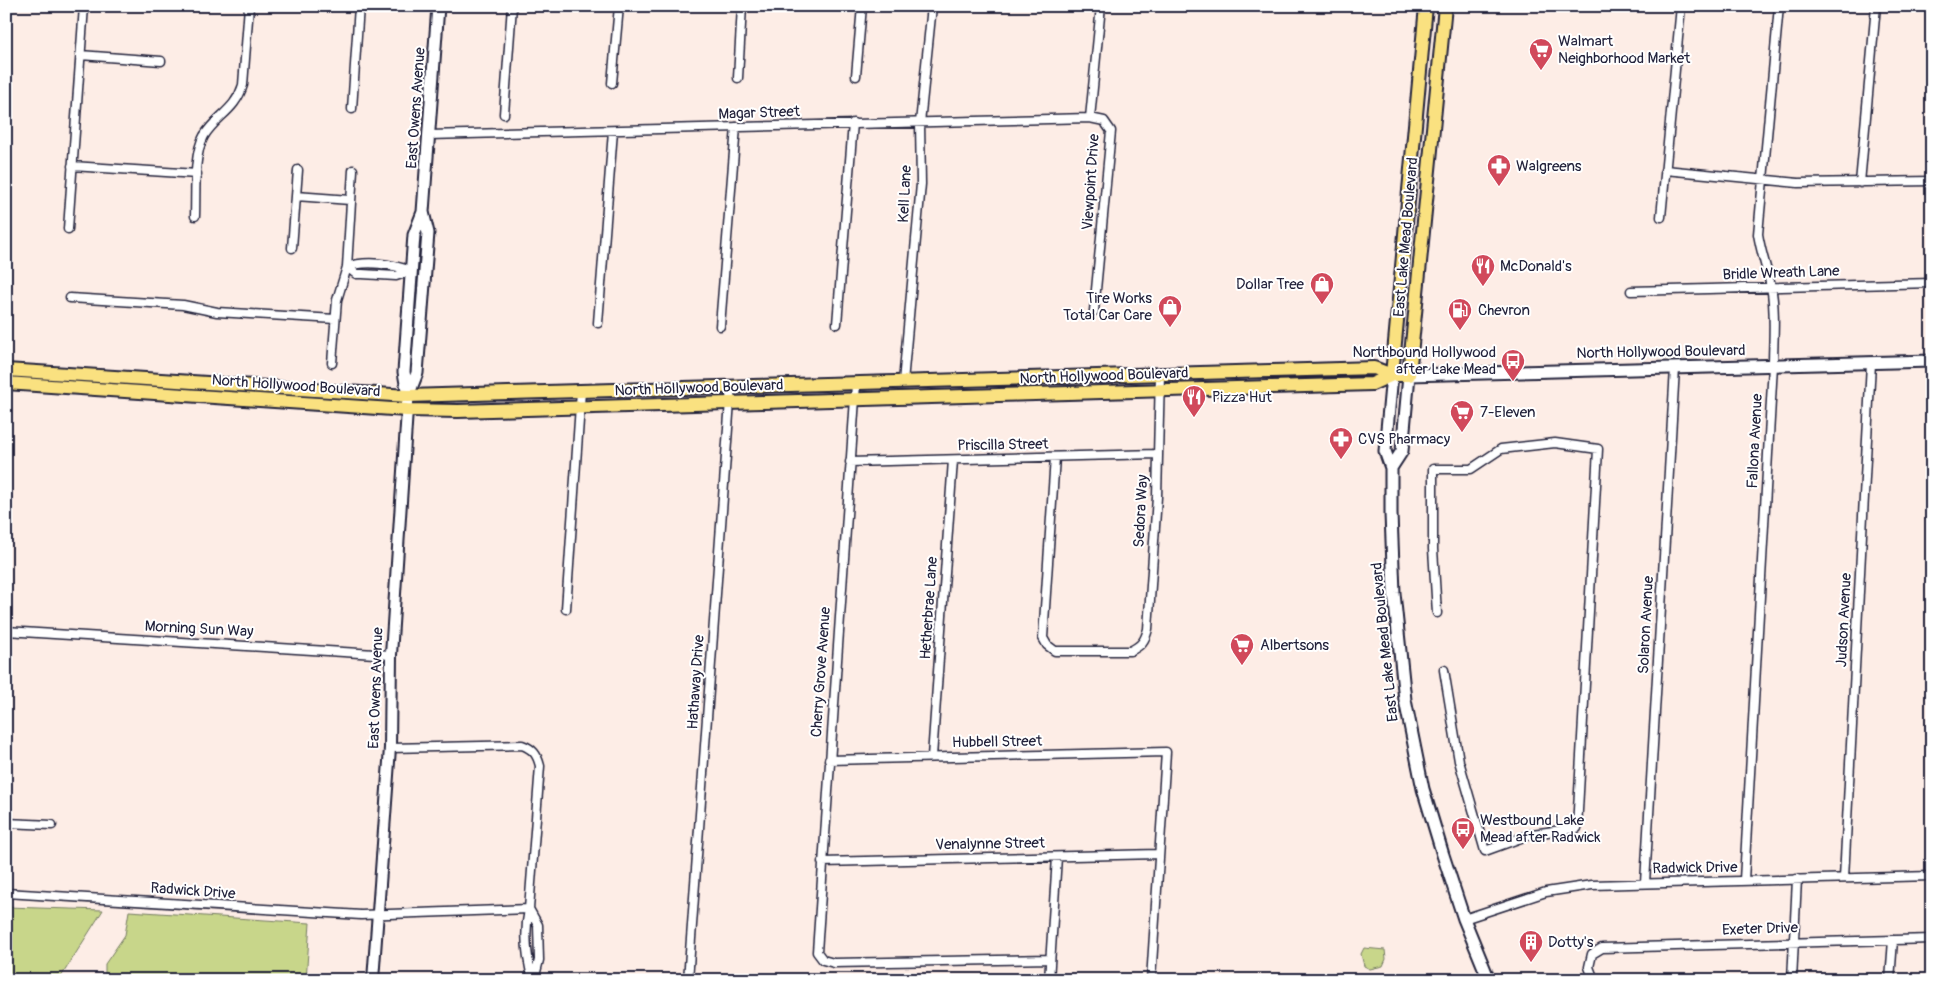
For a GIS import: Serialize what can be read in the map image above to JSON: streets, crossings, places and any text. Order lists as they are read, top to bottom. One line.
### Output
{"streets":{"main road":["East Owens Avenue","East Lake Mead Boulevard","North Hollywood Boulevard"],"street":["Magar Street","Viewpoint Drive","Kell Lane","Bridle Wreath Lane","Fallona Avenue","Priscilla Street","Sedora Way","Hetherbrae Lane","Judson Avenue","Solaron Avenue","Morning Sun Way","Cherry Grove Avenue","Hathaway Drive","Hubbell Street","Venalynne Street","Radwick Drive","Exeter Drive"]},"crossings":[["East Owens Avenue","Magar Street"],["East Owens Avenue","North Hollywood Boulevard"],["East Owens Avenue","Morning Sun Way"],["East Owens Avenue","Radwick Drive"],["Magar Street","Viewpoint Drive"],["Magar Street","Kell Lane"],["Kell Lane","North Hollywood Boulevard"],["East Lake Mead Boulevard","North Hollywood Boulevard"],["East Lake Mead Boulevard","Radwick Drive"],["Bridle Wreath Lane","Fallona Avenue"],["North Hollywood Boulevard","Fallona Avenue"],["North Hollywood Boulevard","Sedora Way"],["North Hollywood Boulevard","Judson Avenue"],["North Hollywood Boulevard","Solaron Avenue"],["North Hollywood Boulevard","Cherry Grove Avenue"],["North Hollywood Boulevard","Hathaway Drive"],["Fallona Avenue","Radwick Drive"],["Priscilla Street","Sedora Way"],["Priscilla Street","Hetherbrae Lane"],["Priscilla Street","Cherry Grove Avenue"],["Hetherbrae Lane","Hubbell Street"],["Judson Avenue","Radwick Drive"],["Solaron Avenue","Radwick Drive"],["Cherry Grove Avenue","Hubbell Street"],["Cherry Grove Avenue","Venalynne Street"],["Hubbell Street","Venalynne Street"]],"places":{"supermarket":["Walmart Neighborhood Market","7-Eleven","Albertsons"],"pharmacy":["Walgreens","CVS Pharmacy"],"restaurant":["McDonald's","Pizza Hut"],"shop":["Dollar Tree","Tire Works Total Car Care"],"fuel station":["Chevron"],"bus stop":["Northbound Hollywood after Lake Mead","Westbound Lake Mead after Radwick"],"building":["Dotty's"]}}
